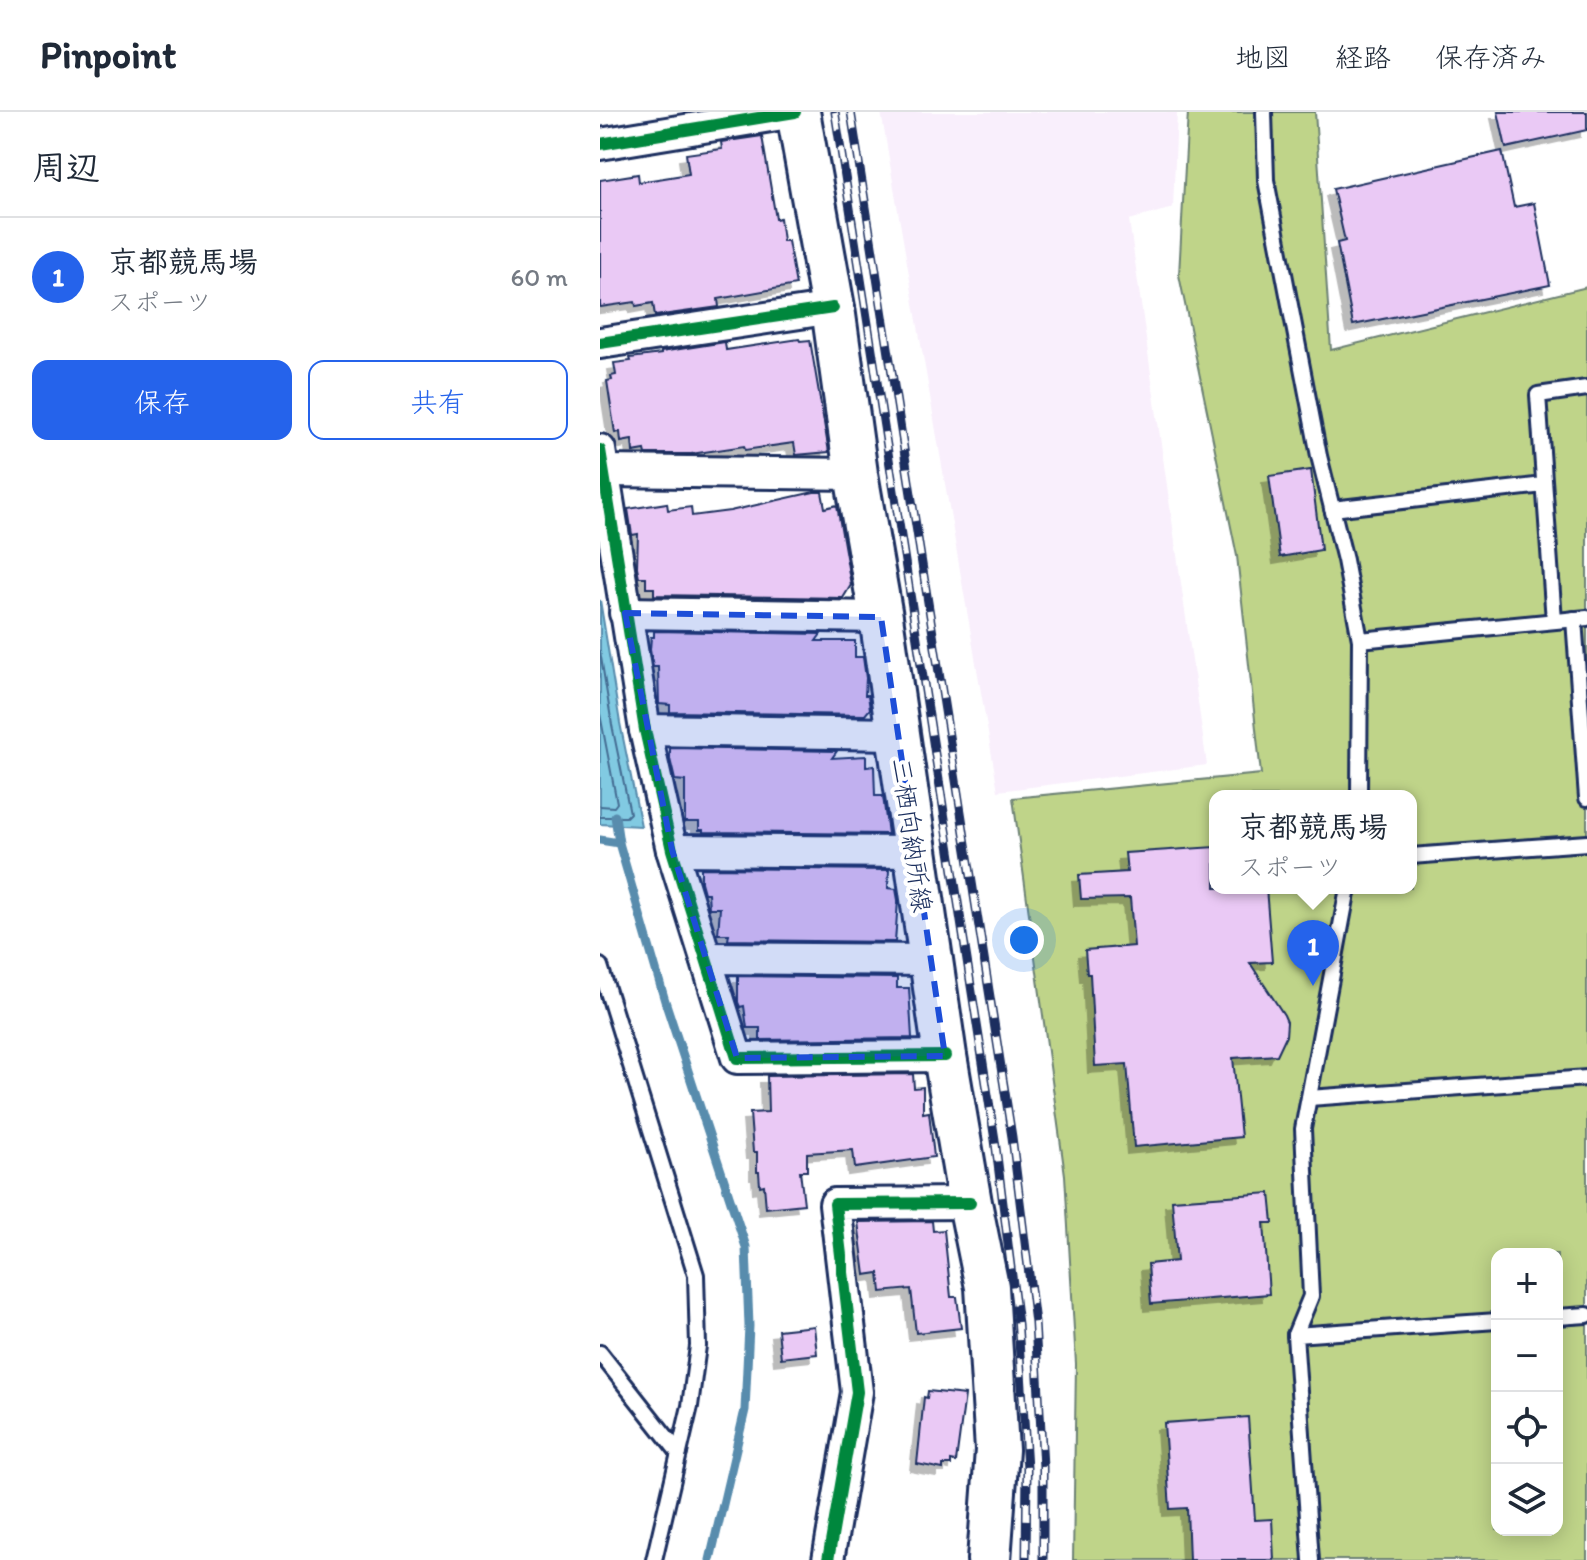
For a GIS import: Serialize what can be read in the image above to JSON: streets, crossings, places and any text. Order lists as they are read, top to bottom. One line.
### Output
{"streets":{"main road":["三栖向納所線"]},"page":{"header":"Pinpoint","nav":["地図","経路","保存済み"],"heading":"周辺","list":[{"mark":"1","name":"京都競馬場","note":"スポーツ","value":"60 m"}],"buttons":["保存","共有"],"popup":["京都競馬場","スポーツ"],"pins":"1","map_buttons":["+","−"]}}
